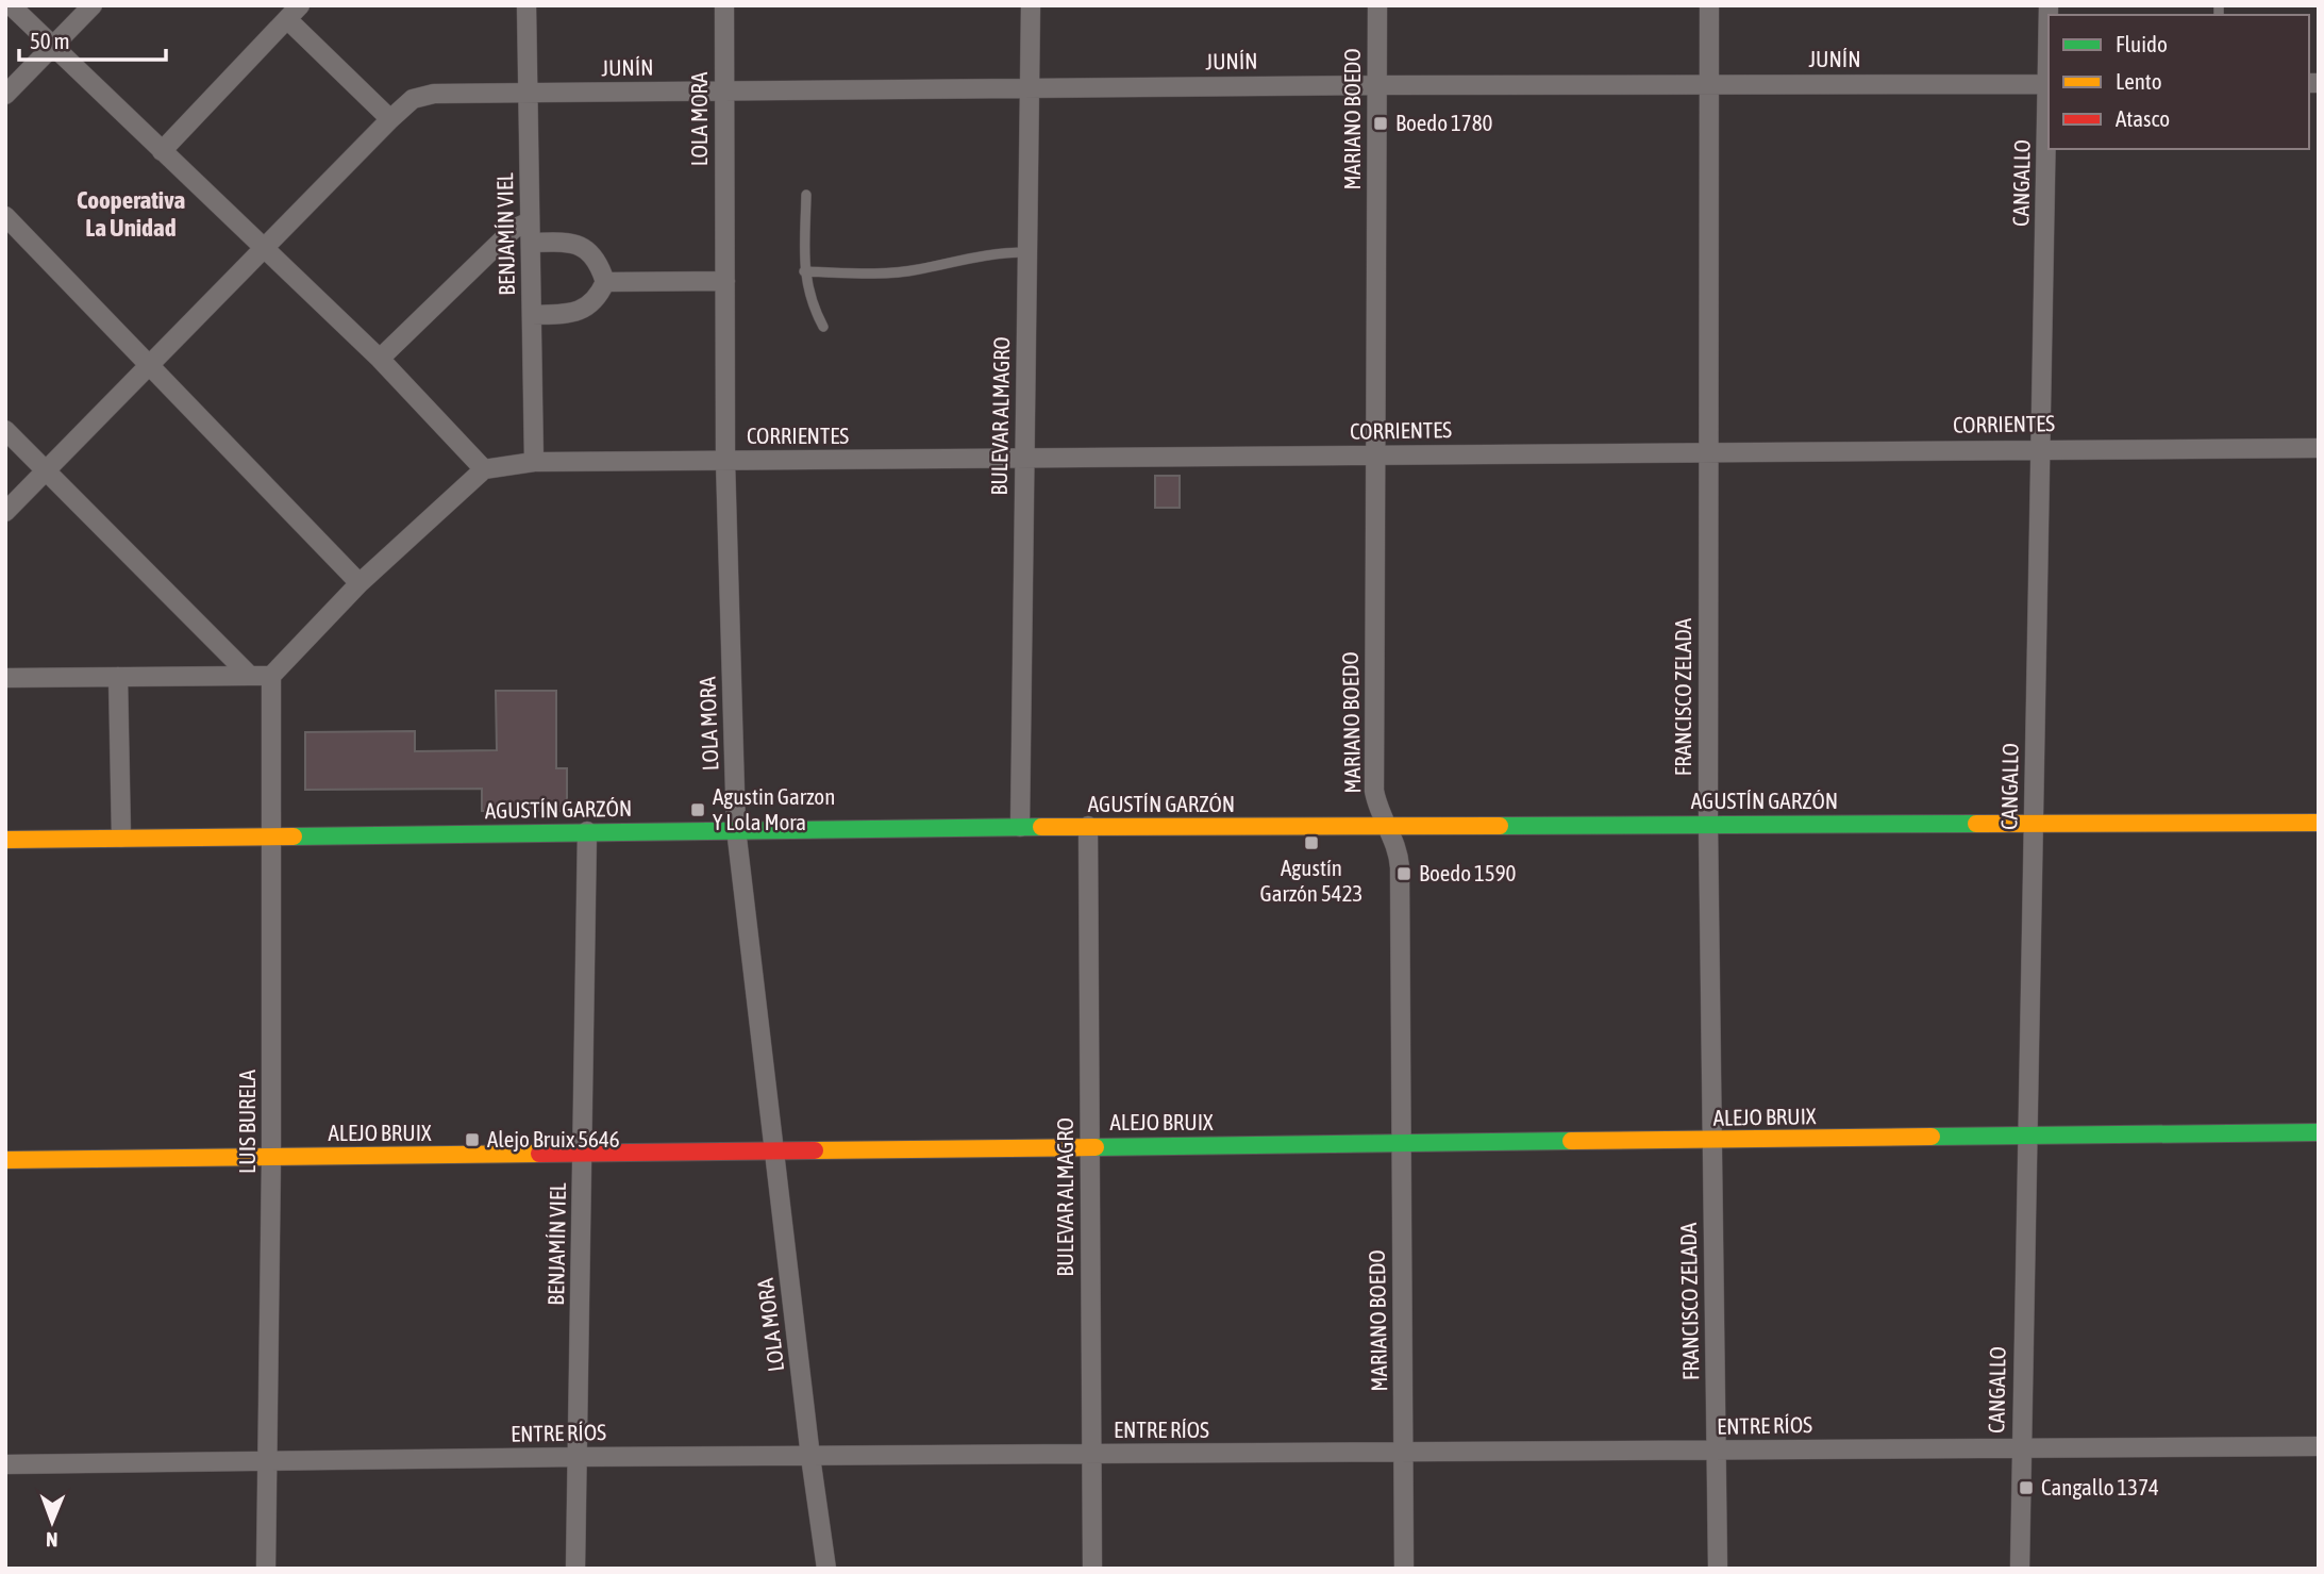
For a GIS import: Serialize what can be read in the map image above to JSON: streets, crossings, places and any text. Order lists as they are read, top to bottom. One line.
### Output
{"streets":{"street":["JUNÍN","LOLA MORA","MARIANO BOEDO","CANGALLO","BENJAMÍN VIEL","BULEVAR ALMAGRO","CORRIENTES","FRANCISCO ZELADA","AGUSTÍN GARZÓN","ALEJO BRUIX","LUIS BURELA","ENTRE RÍOS"]},"crossings":[["JUNÍN","LOLA MORA"],["JUNÍN","MARIANO BOEDO"],["JUNÍN","BENJAMÍN VIEL"],["JUNÍN","BULEVAR ALMAGRO"],["JUNÍN","FRANCISCO ZELADA"],["LOLA MORA","CORRIENTES"],["LOLA MORA","AGUSTÍN GARZÓN"],["LOLA MORA","ALEJO BRUIX"],["LOLA MORA","ENTRE RÍOS"],["MARIANO BOEDO","CORRIENTES"],["MARIANO BOEDO","AGUSTÍN GARZÓN"],["MARIANO BOEDO","ALEJO BRUIX"],["MARIANO BOEDO","ENTRE RÍOS"],["CANGALLO","CORRIENTES"],["CANGALLO","AGUSTÍN GARZÓN"],["CANGALLO","ALEJO BRUIX"],["CANGALLO","ENTRE RÍOS"],["BENJAMÍN VIEL","CORRIENTES"],["BENJAMÍN VIEL","AGUSTÍN GARZÓN"],["BENJAMÍN VIEL","ALEJO BRUIX"],["BENJAMÍN VIEL","ENTRE RÍOS"],["BULEVAR ALMAGRO","CORRIENTES"],["BULEVAR ALMAGRO","AGUSTÍN GARZÓN"],["BULEVAR ALMAGRO","ALEJO BRUIX"],["BULEVAR ALMAGRO","ENTRE RÍOS"],["CORRIENTES","FRANCISCO ZELADA"],["FRANCISCO ZELADA","AGUSTÍN GARZÓN"],["FRANCISCO ZELADA","ALEJO BRUIX"],["FRANCISCO ZELADA","ENTRE RÍOS"],["AGUSTÍN GARZÓN","LUIS BURELA"],["ALEJO BRUIX","LUIS BURELA"],["LUIS BURELA","ENTRE RÍOS"]],"districts":["Cooperativa La Unidad"],"places":{"transit":["Boedo 1780","Agustin Garzon Y Lola Mora","Agustín Garzón 5423","Boedo 1590","Alejo Bruix 5646","Cangallo 1374"]},"legend":["Fluido","Lento","Atasco"],"scale_bar":"50 m","north":"bottom"}
